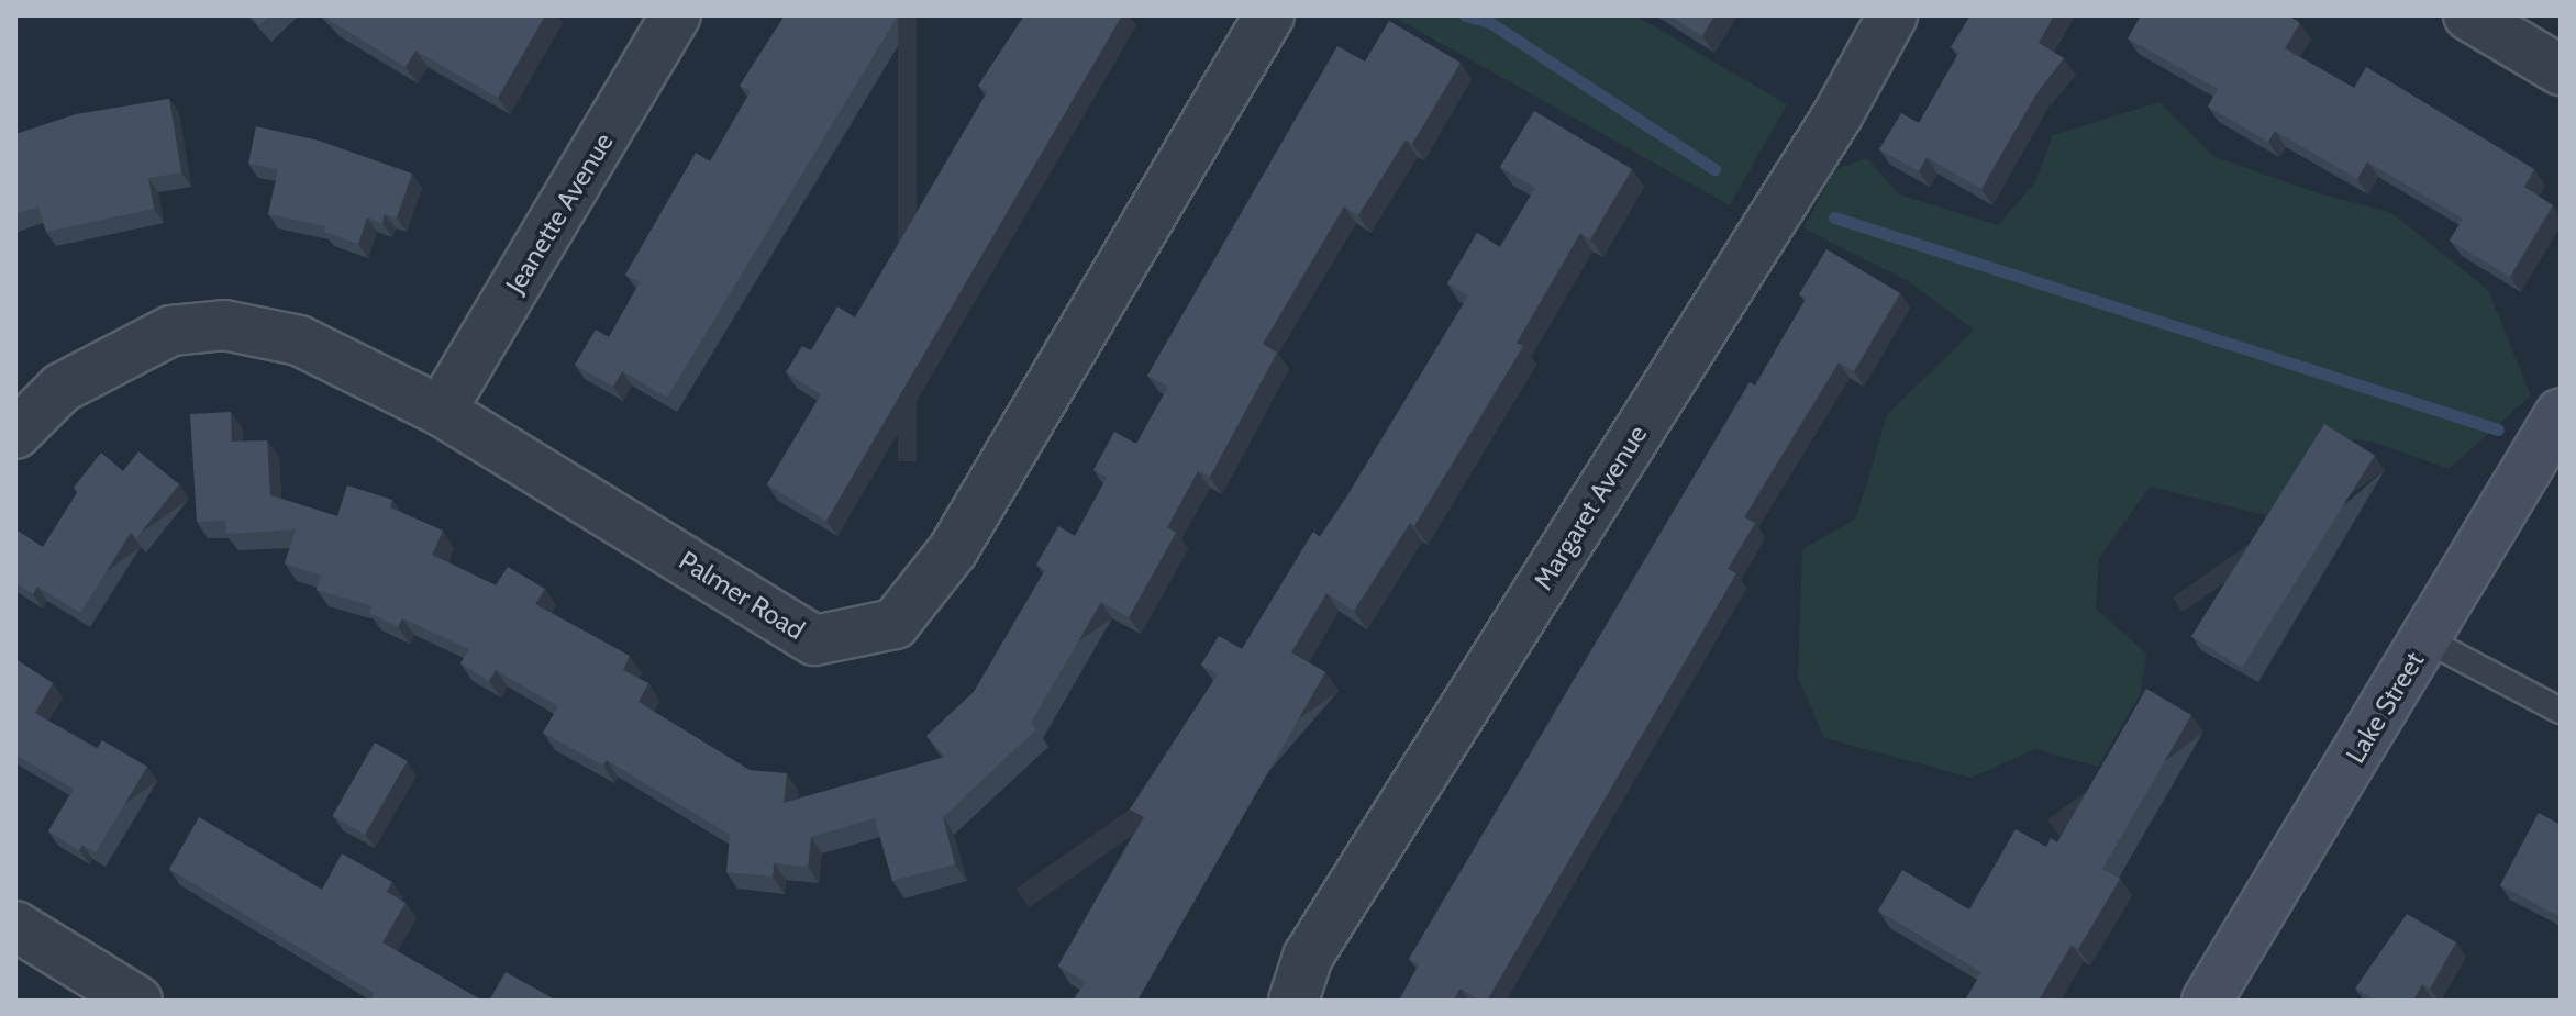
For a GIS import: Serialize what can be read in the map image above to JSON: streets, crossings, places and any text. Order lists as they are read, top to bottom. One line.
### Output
{"streets":{"street":["Jeanette Avenue","Margaret Avenue","Palmer Road","Lake Street"]},"crossings":[["Jeanette Avenue","Palmer Road"]]}
